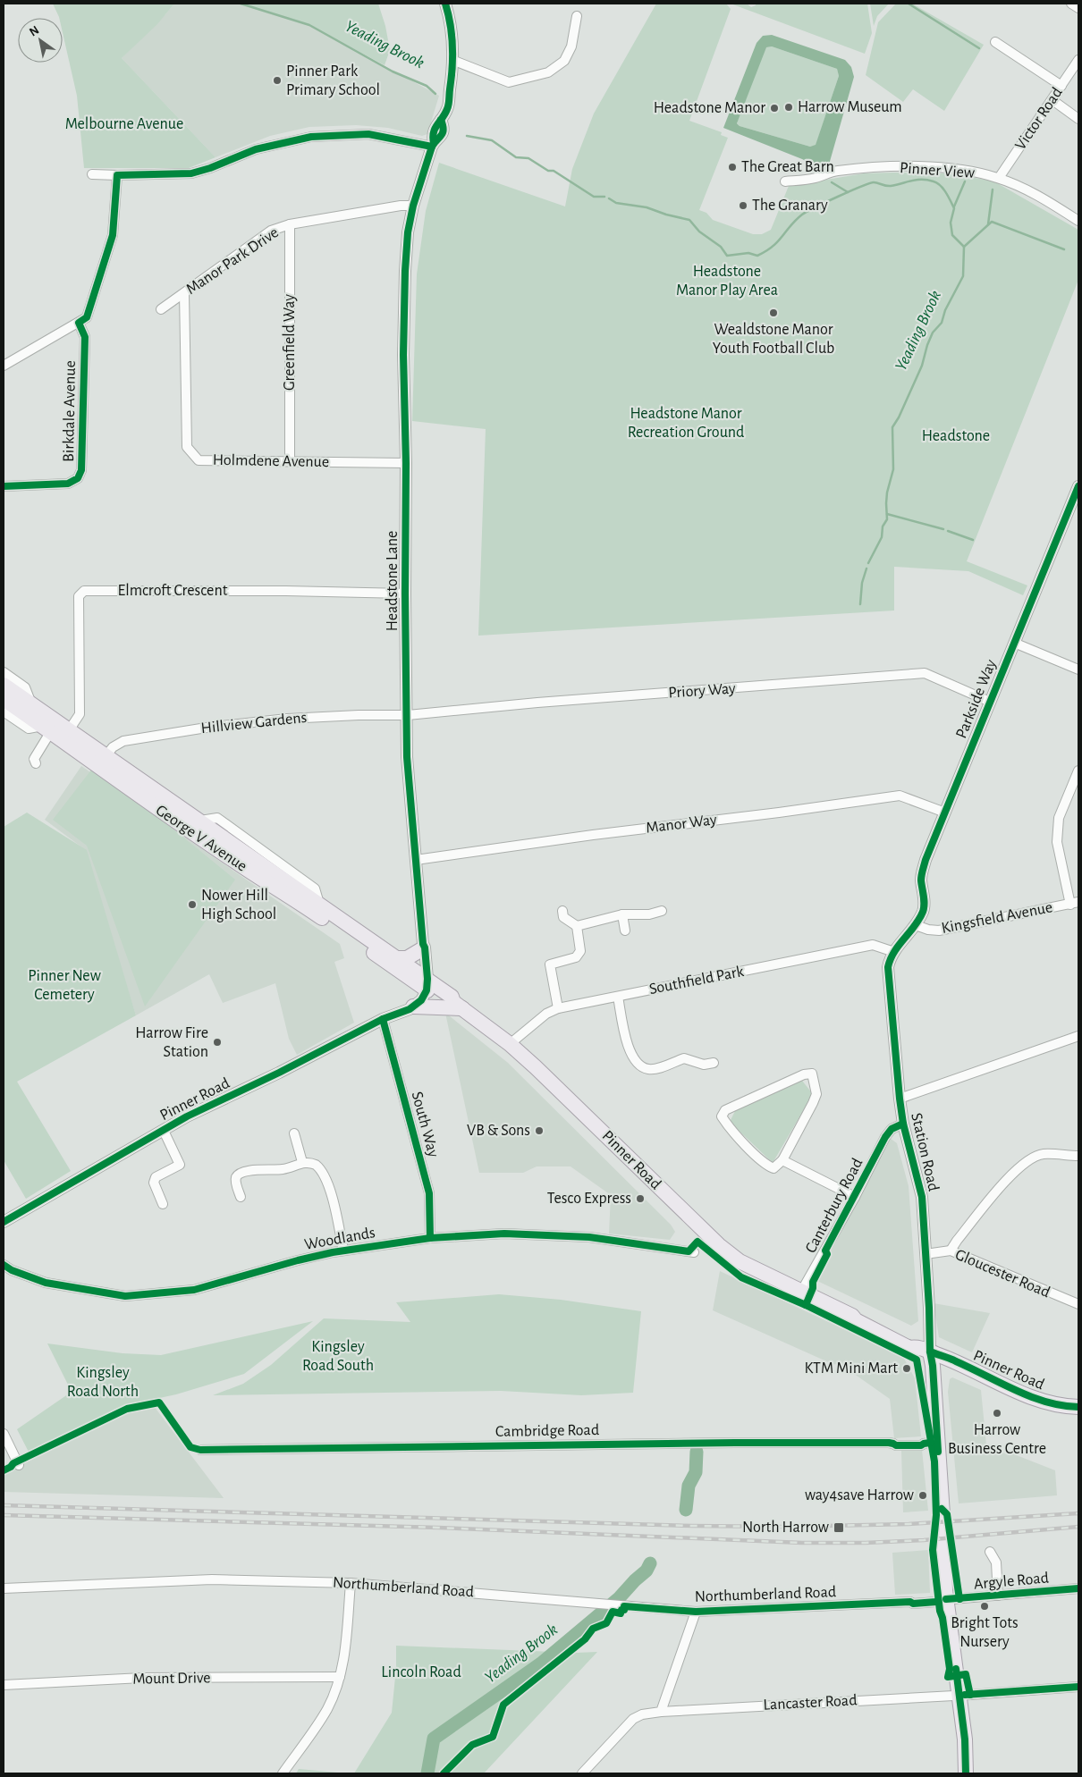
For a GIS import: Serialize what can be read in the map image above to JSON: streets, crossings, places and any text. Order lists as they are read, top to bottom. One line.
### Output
{"streets":{"main road":["George V Avenue","Pinner Road","Station Road"],"street":["Victor Road","Pinner View","Manor Park Drive","Greenfield Way","Birkdale Avenue","Holmdene Avenue","Headstone Lane","Elmcroft Crescent","Priory Way","Parkside Way","Hillview Gardens","Manor Way","Kingsfield Avenue","Southfield Park","South Way","Canterbury Road","Woodlands","Gloucester Road","Cambridge Road","Argyle Road","Northumberland Road","Mount Drive","Lancaster Road"]},"crossings":[["Victor Road","Pinner View"],["Manor Park Drive","Greenfield Way"],["Manor Park Drive","Holmdene Avenue"],["Manor Park Drive","Headstone Lane"],["Greenfield Way","Holmdene Avenue"],["Holmdene Avenue","Headstone Lane"],["Headstone Lane","Elmcroft Crescent"],["Headstone Lane","Priory Way"],["Headstone Lane","Hillview Gardens"],["Headstone Lane","Manor Way"],["Headstone Lane","George V Avenue"],["Headstone Lane","Pinner Road"],["Elmcroft Crescent","George V Avenue"],["Priory Way","Parkside Way"],["Priory Way","Hillview Gardens"],["Parkside Way","Manor Way"],["Parkside Way","Kingsfield Avenue"],["Parkside Way","Station Road"],["Hillview Gardens","George V Avenue"],["George V Avenue","Pinner Road"],["Kingsfield Avenue","Station Road"],["Southfield Park","Pinner Road"],["Southfield Park","Station Road"],["Pinner Road","South Way"],["Pinner Road","Station Road"],["Pinner Road","Canterbury Road"],["South Way","Woodlands"],["Station Road","Canterbury Road"],["Station Road","Gloucester Road"],["Station Road","Cambridge Road"],["Station Road","Argyle Road"],["Station Road","Northumberland Road"],["Station Road","Lancaster Road"],["Argyle Road","Northumberland Road"]],"water":["Yeading Brook"],"parks":["Melbourne Avenue","Headstone Manor Play Area","Headstone Manor Recreation Ground","Headstone","Pinner New Cemetery","Kingsley Road South","Kingsley Road North","Lincoln Road"],"places":{"other":["Pinner Park Primary School","Harrow Museum","Headstone Manor","The Great Barn","The Granary","Wealdstone Manor Youth Football Club","Nower Hill High School","Harrow Fire Station","VB & Sons","Tesco Express","KTM Mini Mart","Harrow Business Centre","way4save Harrow","Bright Tots Nursery"],"transit":["North Harrow"]},"north":"top left"}
